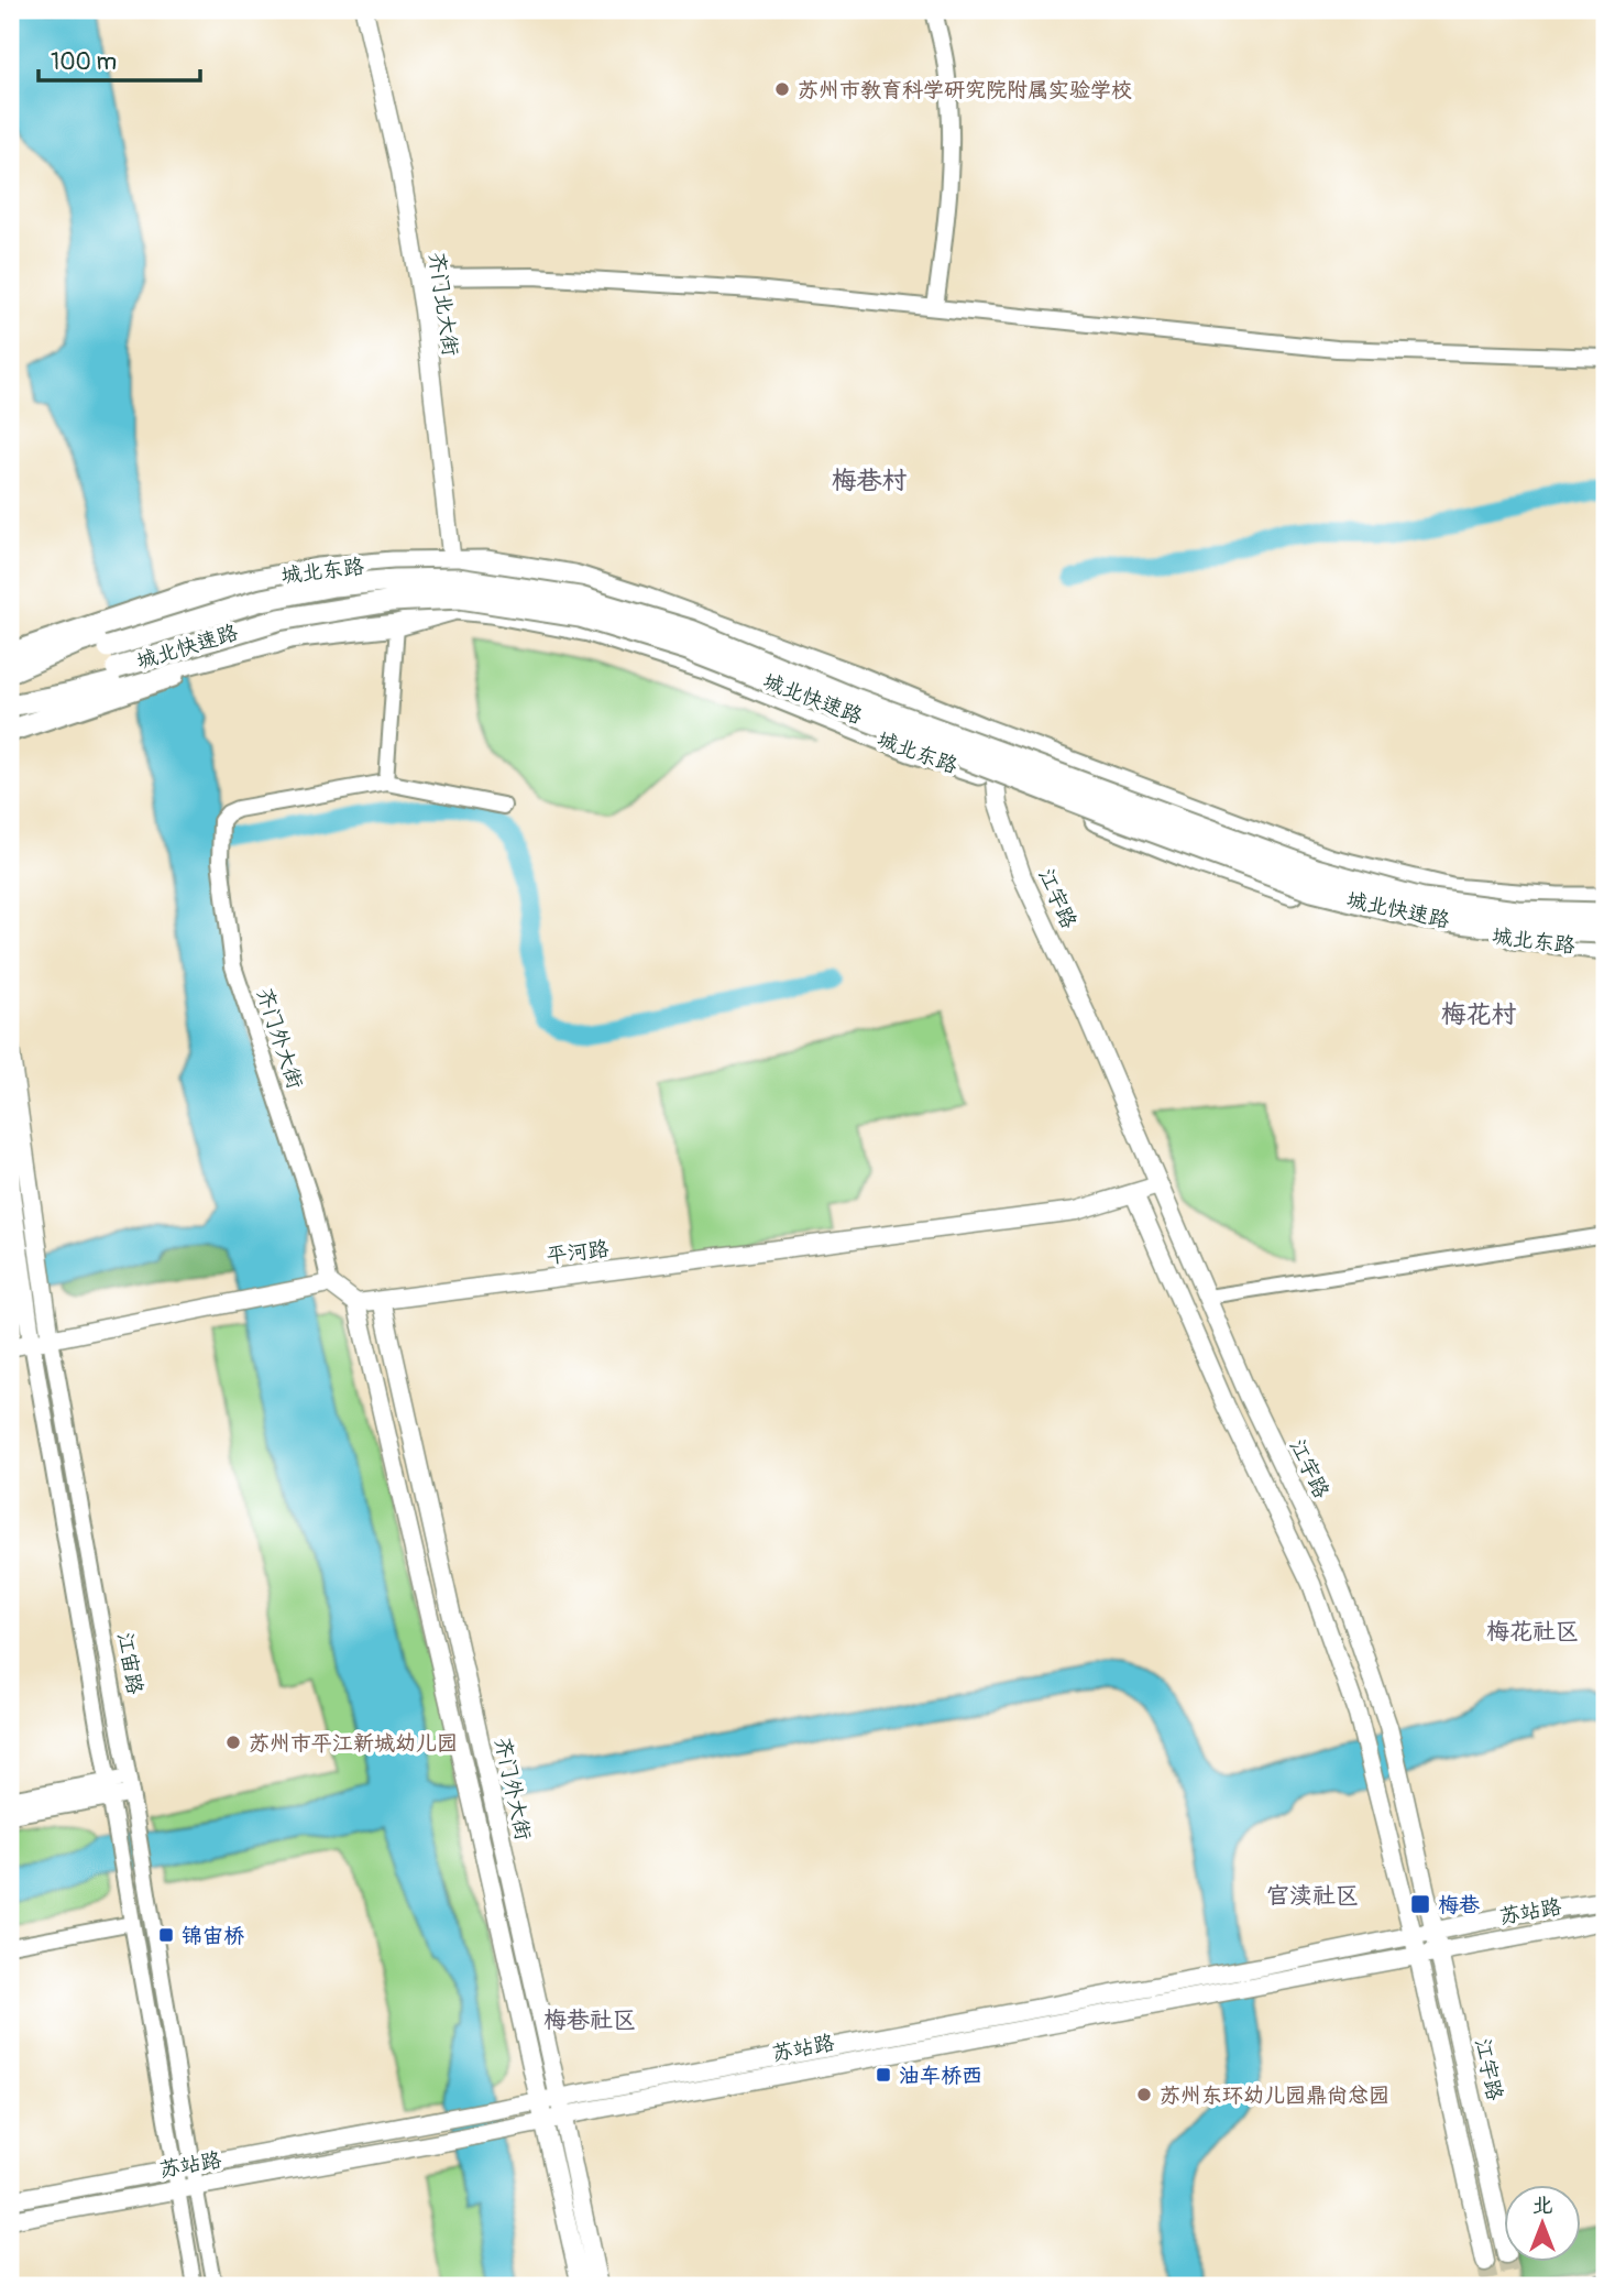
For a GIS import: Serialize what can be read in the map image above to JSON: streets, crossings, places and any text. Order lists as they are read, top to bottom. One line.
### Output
{"streets":{"main road":["齐门北大街","城北东路","城北快速路","江宇路","齐门外大街","平河路","江宙路","苏站路"]},"crossings":[["齐门北大街","城北东路"],["城北东路","江宇路"],["江宇路","平河路"],["江宇路","苏站路"],["齐门外大街","平河路"],["齐门外大街","苏站路"],["江宙路","苏站路"]],"districts":["梅巷村","梅花村","梅花社区","官渎社区","梅巷社区"],"places":{"other":["苏州市教育科学研究院附属实验学校","苏州市平江新城幼儿园","苏州东环幼儿园鼎尚总园"],"transit":["梅巷","锦宙桥","油车桥西"]},"scale_bar":"100 m","north":"top"}
